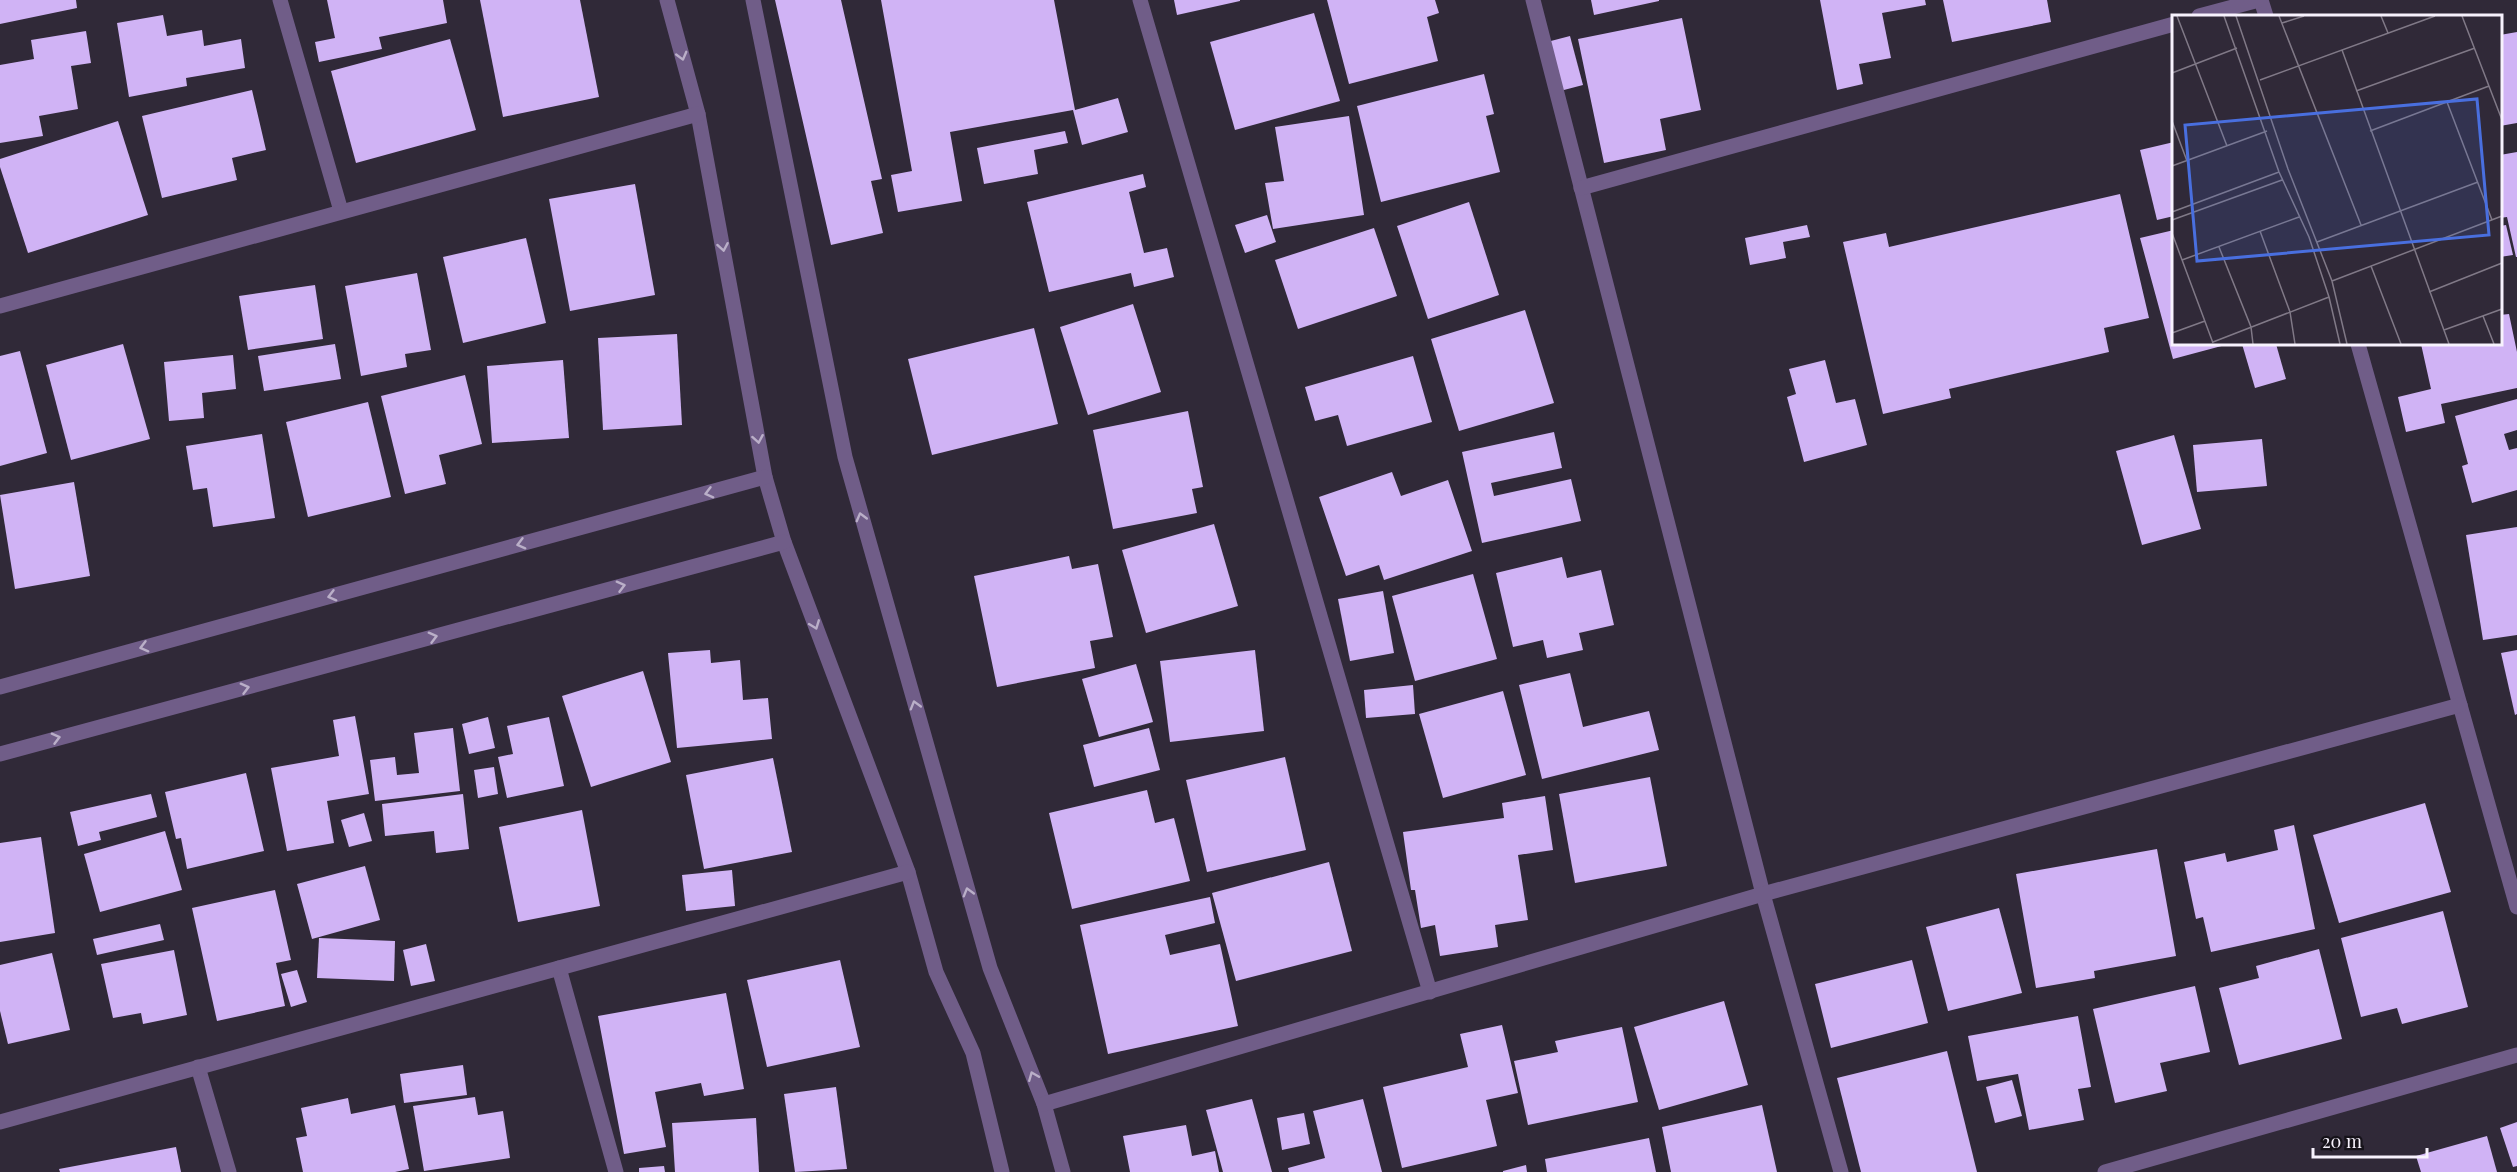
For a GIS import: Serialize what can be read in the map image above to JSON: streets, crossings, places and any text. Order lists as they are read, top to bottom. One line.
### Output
{"scale_bar":"20 m"}
